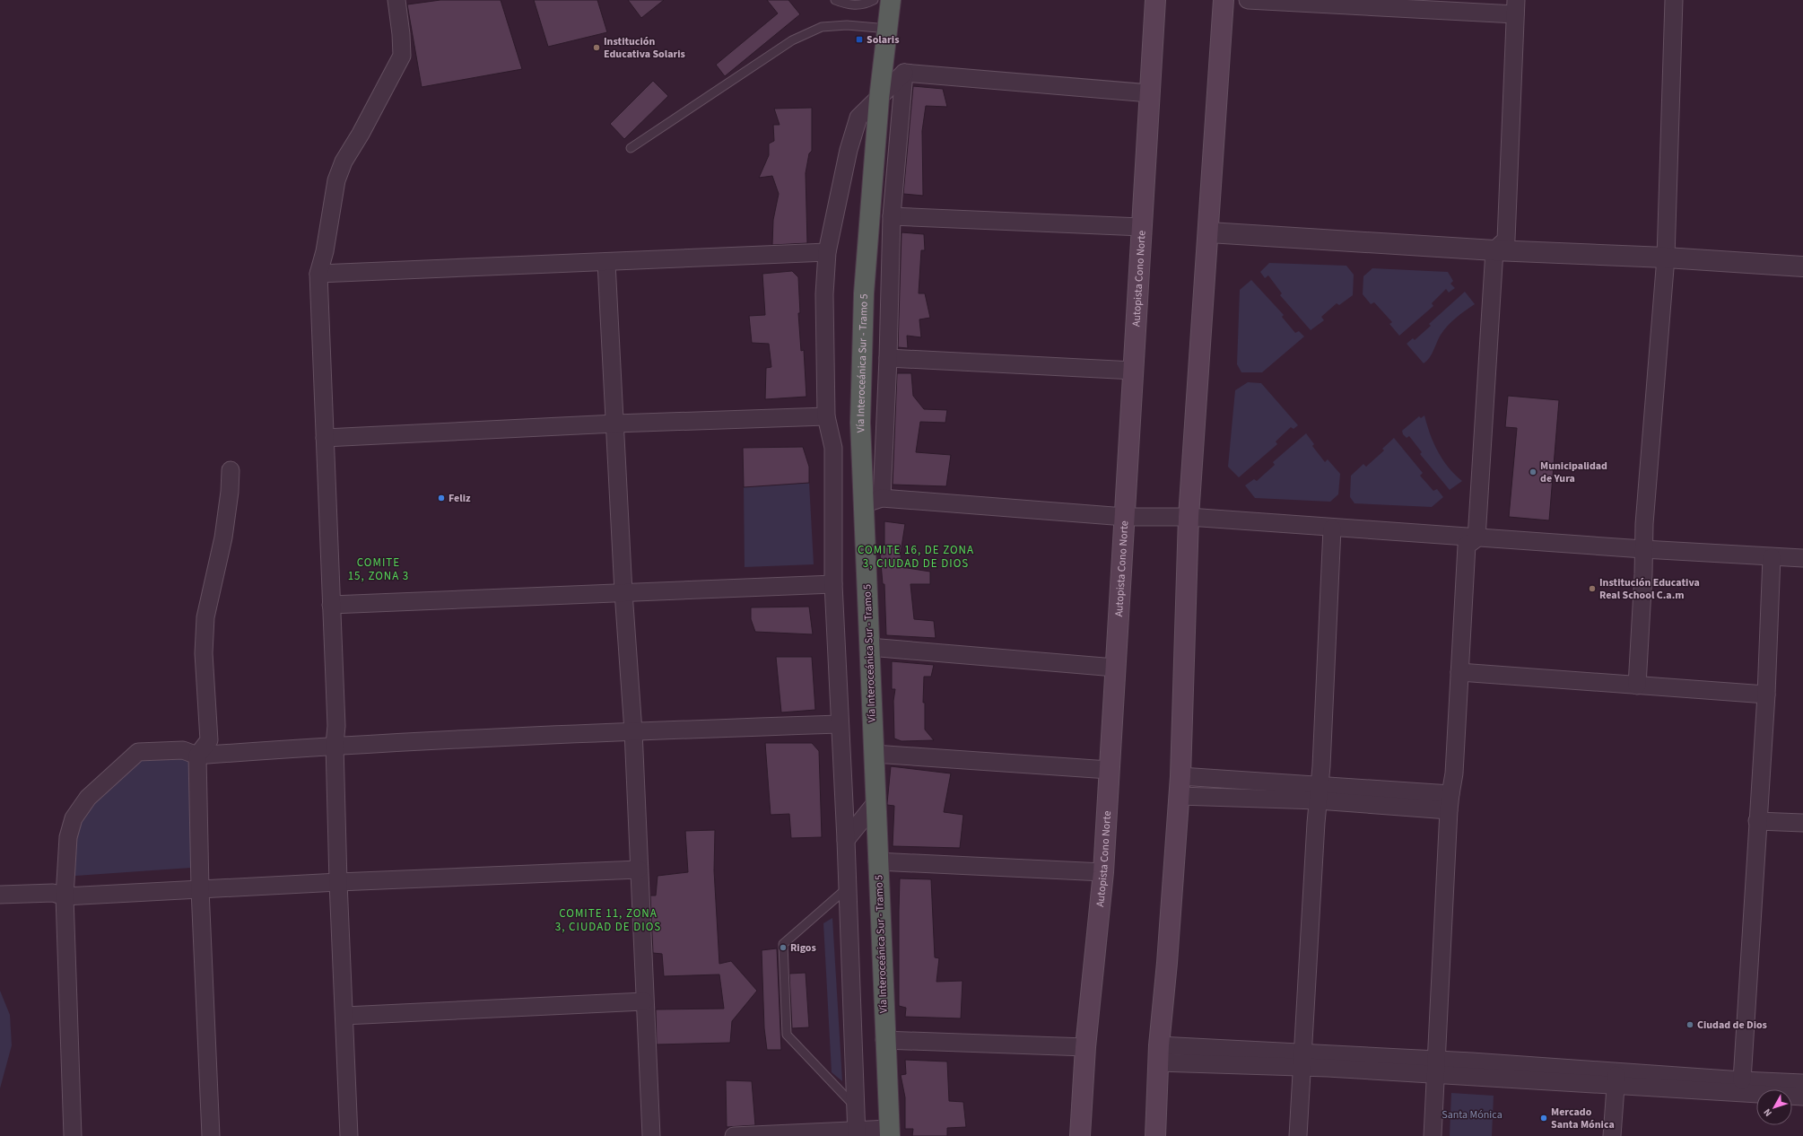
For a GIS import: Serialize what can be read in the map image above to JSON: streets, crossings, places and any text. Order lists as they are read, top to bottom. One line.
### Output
{"streets":{"highway":["Vía Interoceánica Sur - Tramo 5"],"main road":["Autopista Cono Norte"]},"districts":["COMITE 16, DE ZONA 3, CIUDAD DE DIOS","COMITE 15, ZONA 3","COMITE 11, ZONA 3, CIUDAD DE DIOS"],"parks":["Santa Mónica"],"places":{"transit":["Solaris"],"other":["Institución Educativa Solaris","Municipalidad de Yura","Feliz","Institución Educativa Real School C.a.m","Rigos","Ciudad de Dios","Mercado Santa Mónica"]},"north":"bottom left"}
